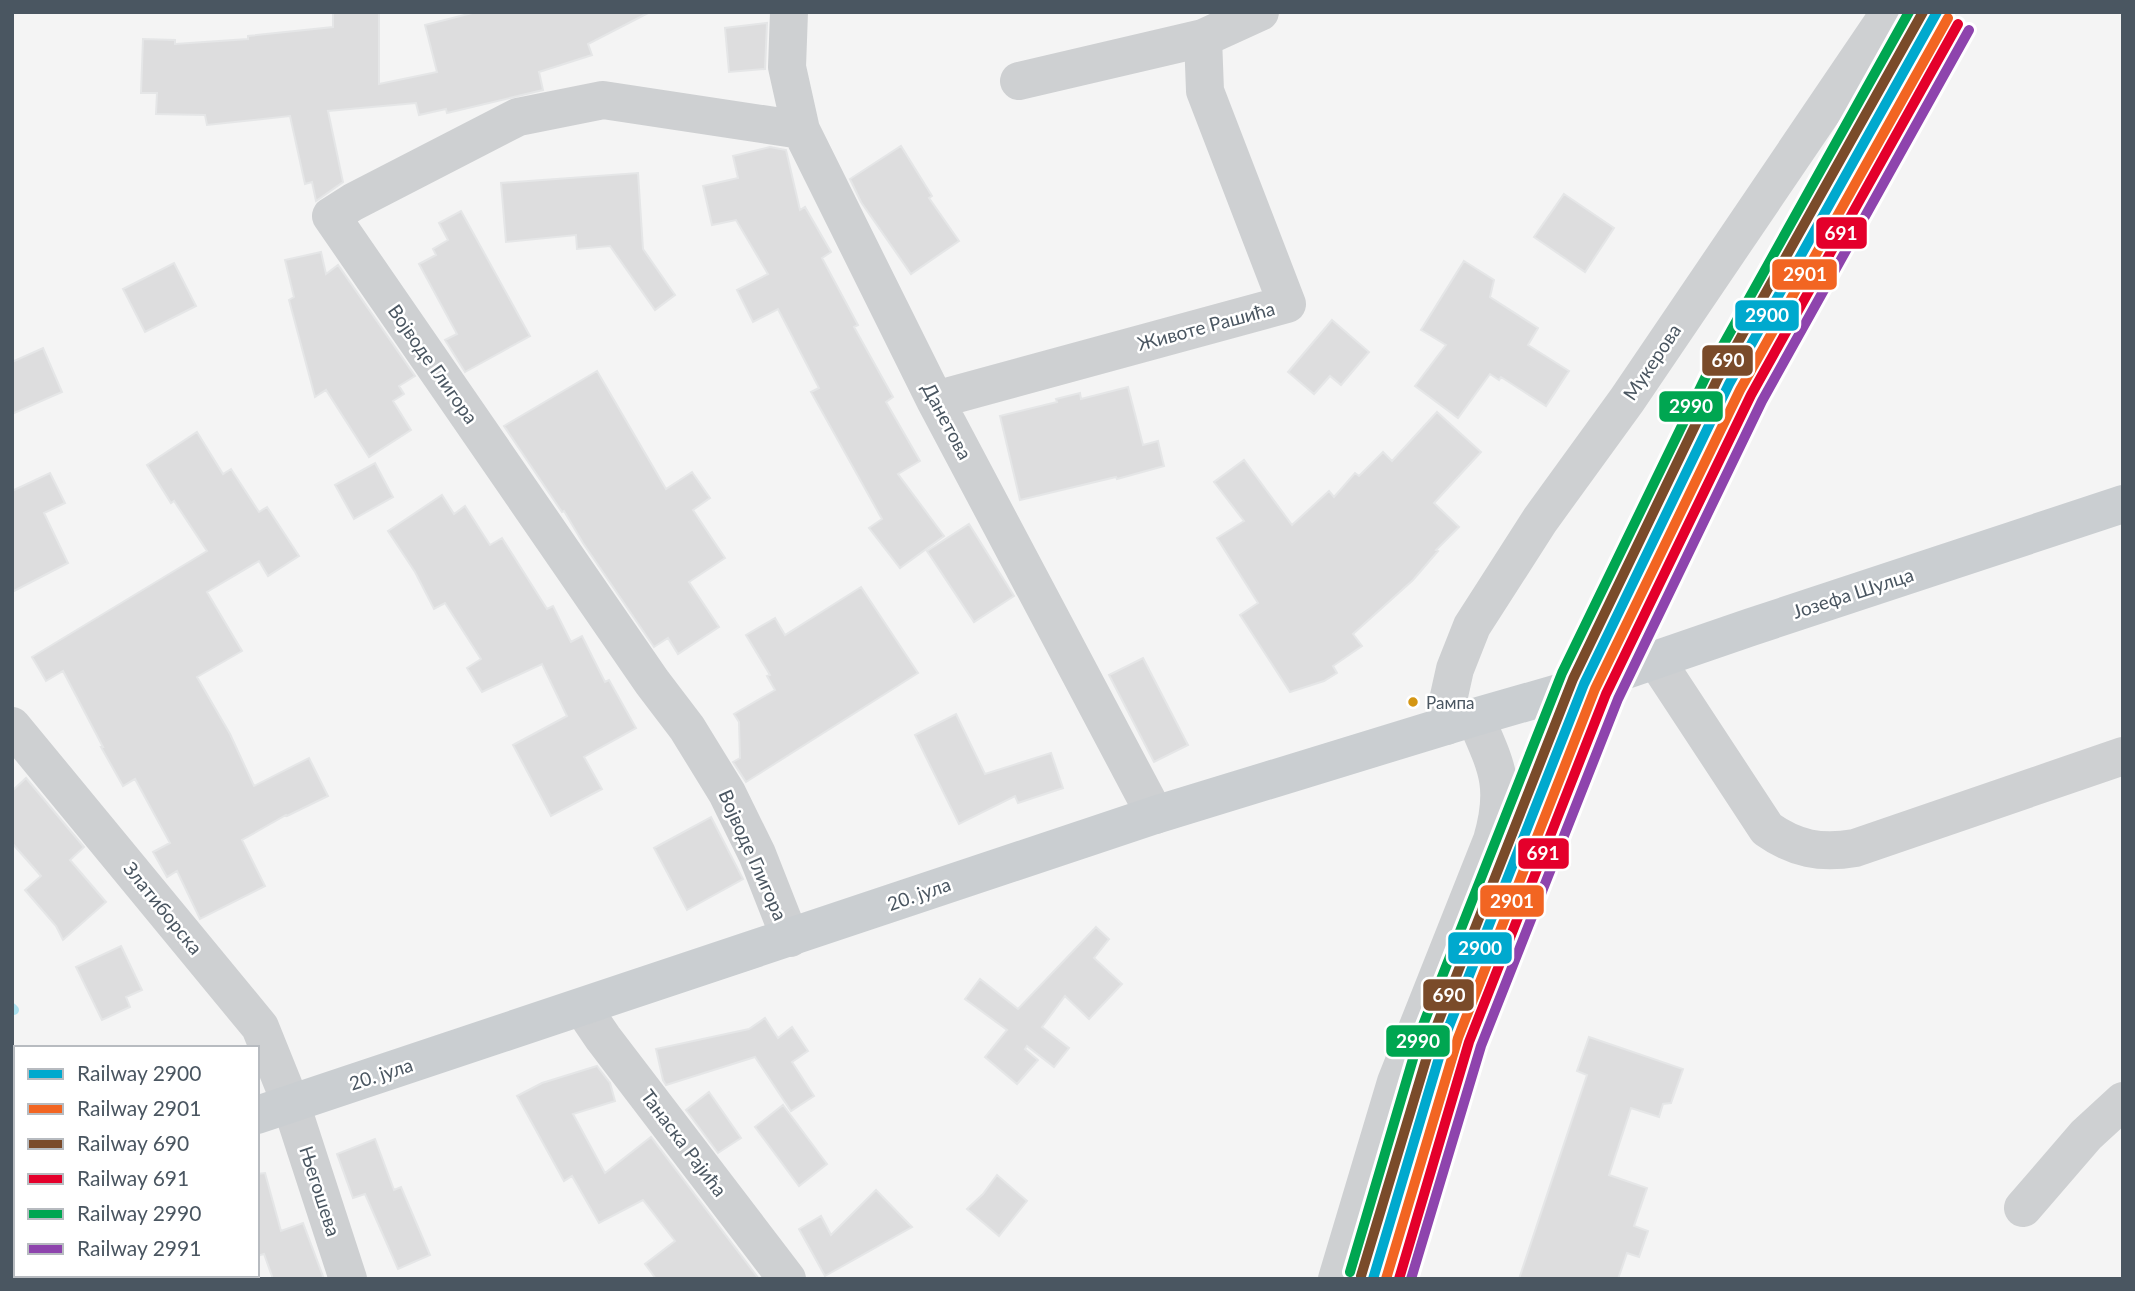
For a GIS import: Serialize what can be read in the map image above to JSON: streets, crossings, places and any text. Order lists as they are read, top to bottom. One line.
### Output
{"streets":{"main road":["Јозефа Шулца","20. јула"],"street":["Животе Рашића","Мукерова","Војводе Глигора","Данетова","Златиборска","Танаска Рајића","Његошева"]},"crossings":[["Животе Рашића","Данетова"],["Мукерова","20. јула"],["Војводе Глигора","Данетова"],["Војводе Глигора","20. јула"],["Данетова","20. јула"],["Јозефа Шулца","20. јула"],["20. јула","Златиборска"],["20. јула","Танаска Рајића"],["20. јула","Његошева"],["Златиборска","Његошева"]],"places":["Рампа"],"lines":["rail line 2900","rail line 690","rail line 2990","rail line 2901","rail line 691","rail line 2991"],"legend":["Railway 2900","Railway 2901","Railway 690","Railway 691","Railway 2990","Railway 2991"]}
